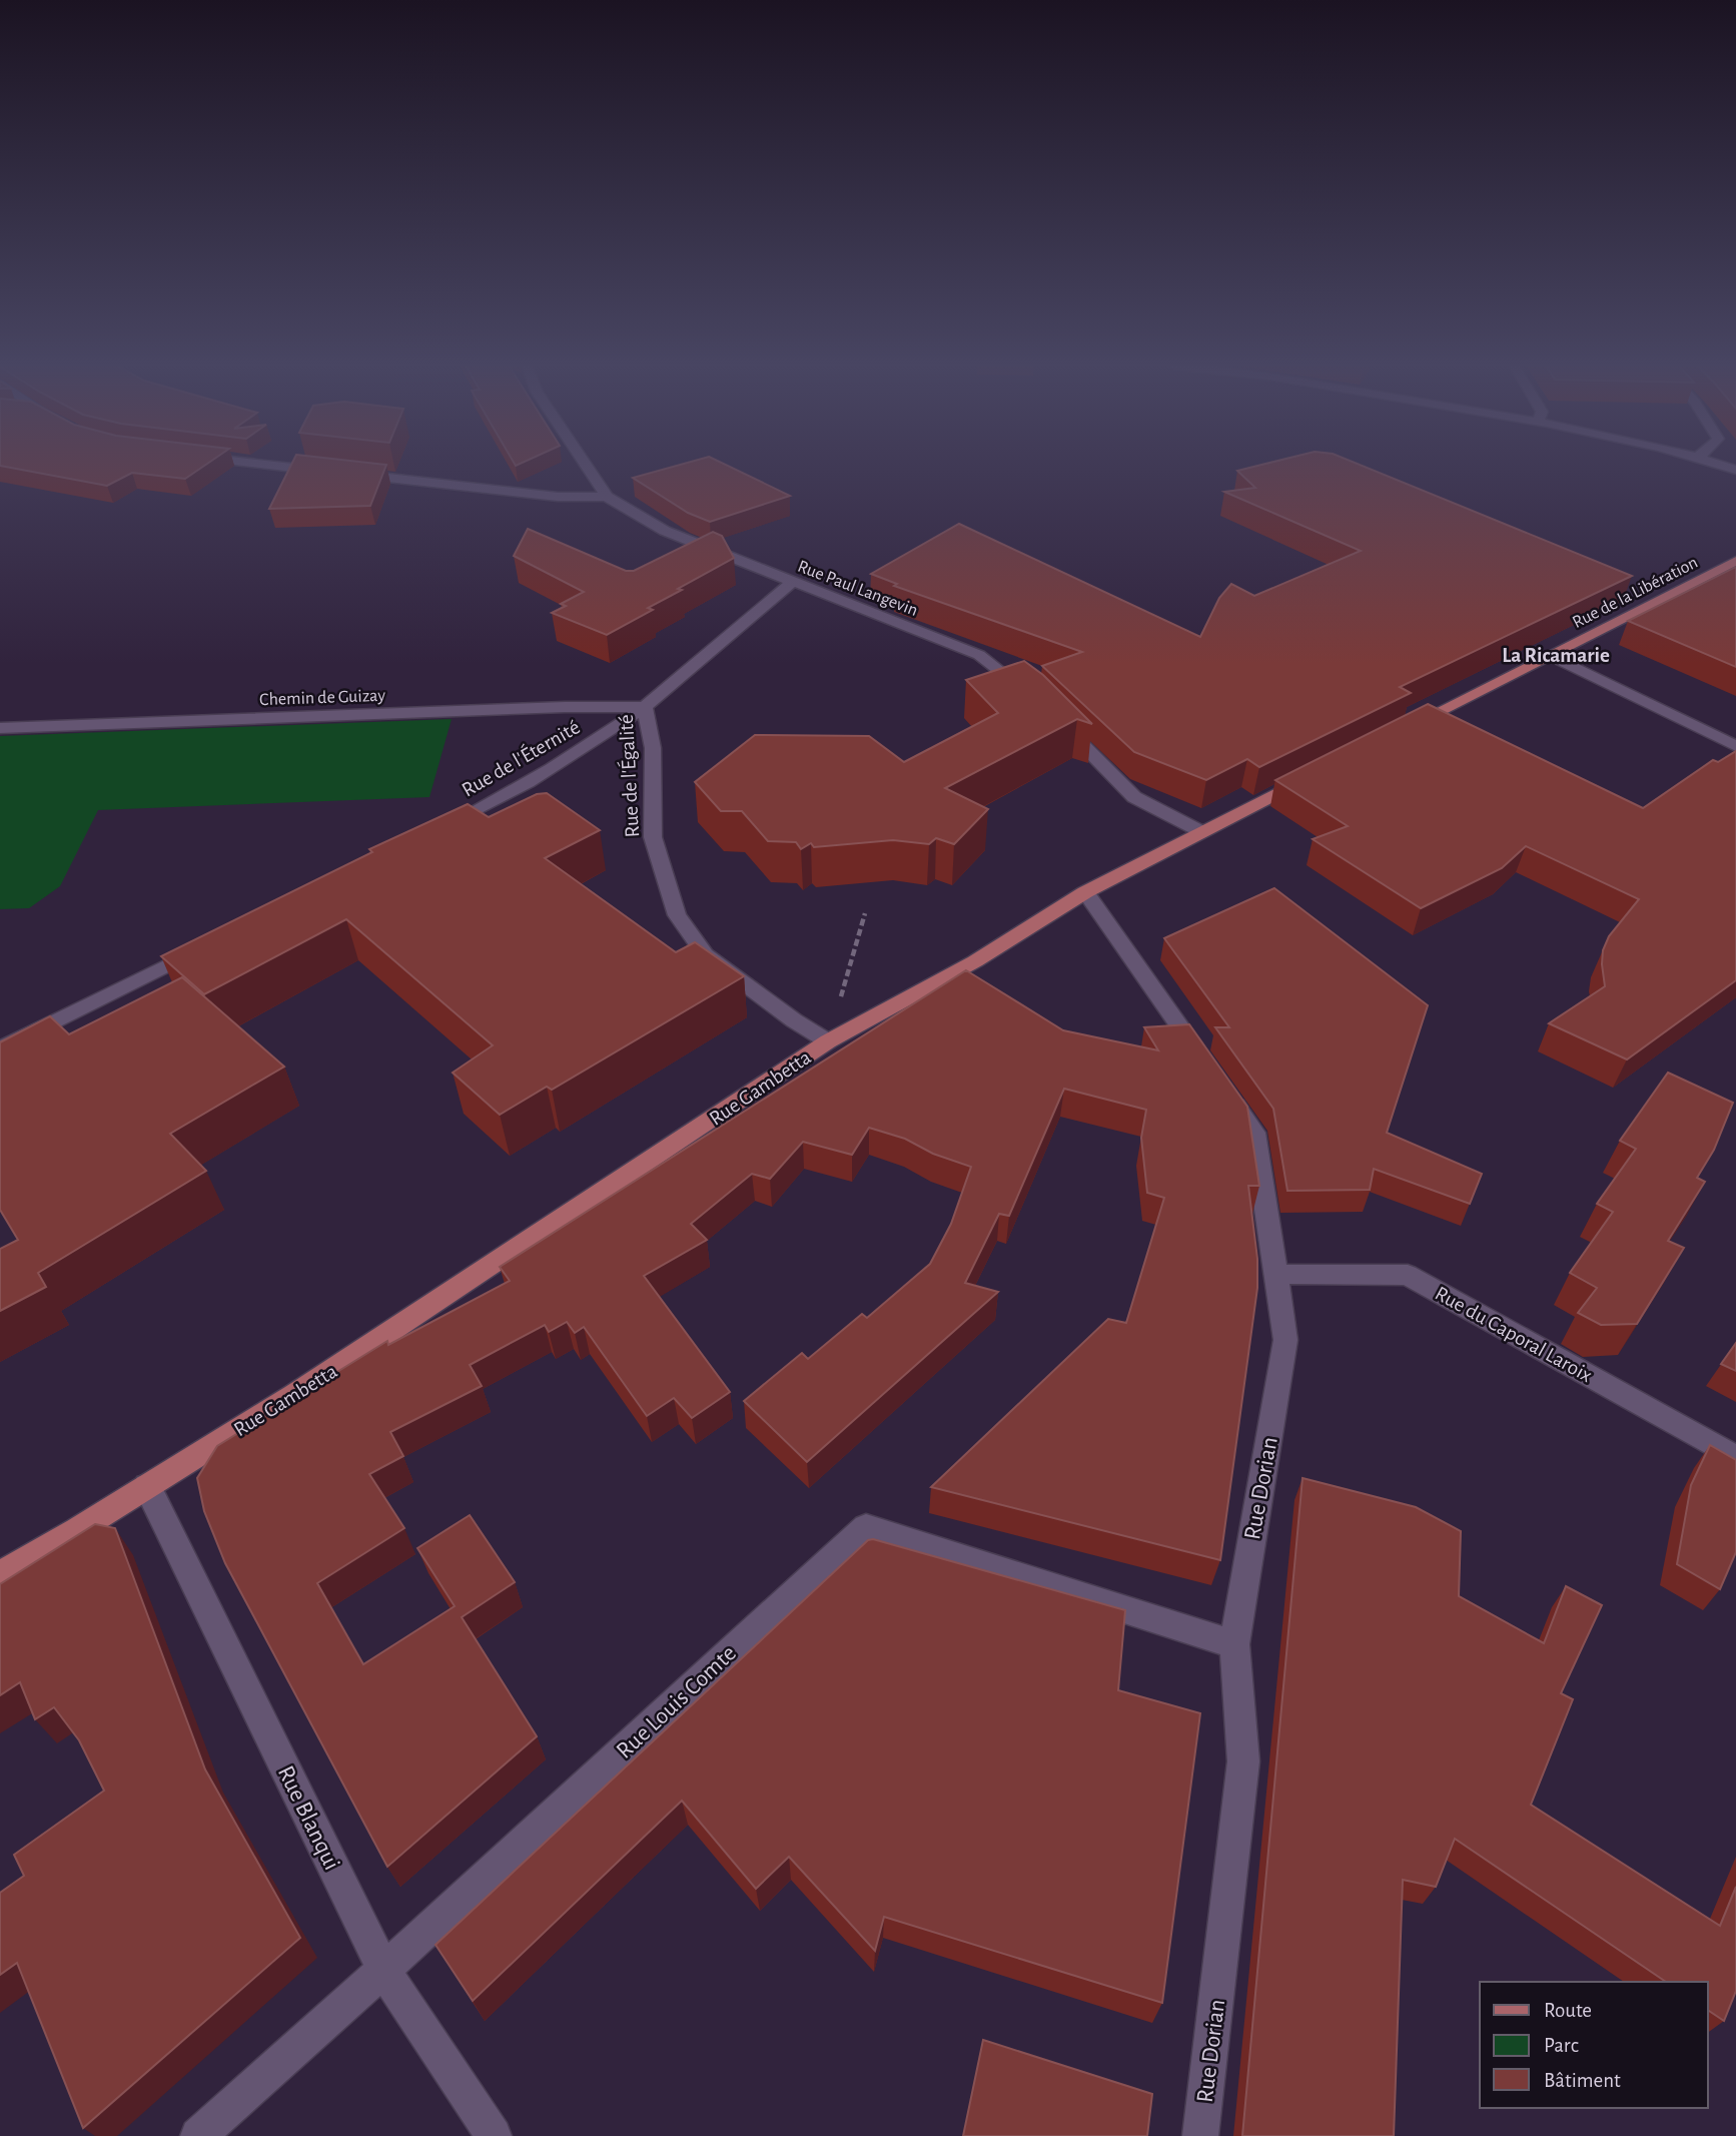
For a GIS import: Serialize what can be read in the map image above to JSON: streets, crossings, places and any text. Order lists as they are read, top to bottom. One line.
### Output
{"streets":{"main road":["Rue de la Libération","Rue Gambetta"],"street":["Rue Paul Langevin","Chemin de Guizay","Rue de l'Éternité","Rue de l'Égalité","Rue du Caporal Laroix","Rue Dorian","Rue Louis Comte","Rue Blanqui"]},"crossings":[["Rue Paul Langevin","Rue de l'Égalité"],["Chemin de Guizay","Rue de l'Éternité"],["Chemin de Guizay","Rue de l'Égalité"],["Rue de l'Éternité","Rue de l'Égalité"],["Rue de l'Égalité","Rue Gambetta"],["Rue Gambetta","Rue Blanqui"],["Rue du Caporal Laroix","Rue Dorian"],["Rue Dorian","Rue Louis Comte"],["Rue Louis Comte","Rue Blanqui"]],"districts":["La Ricamarie"],"legend":["Route","Parc","Bâtiment"]}
